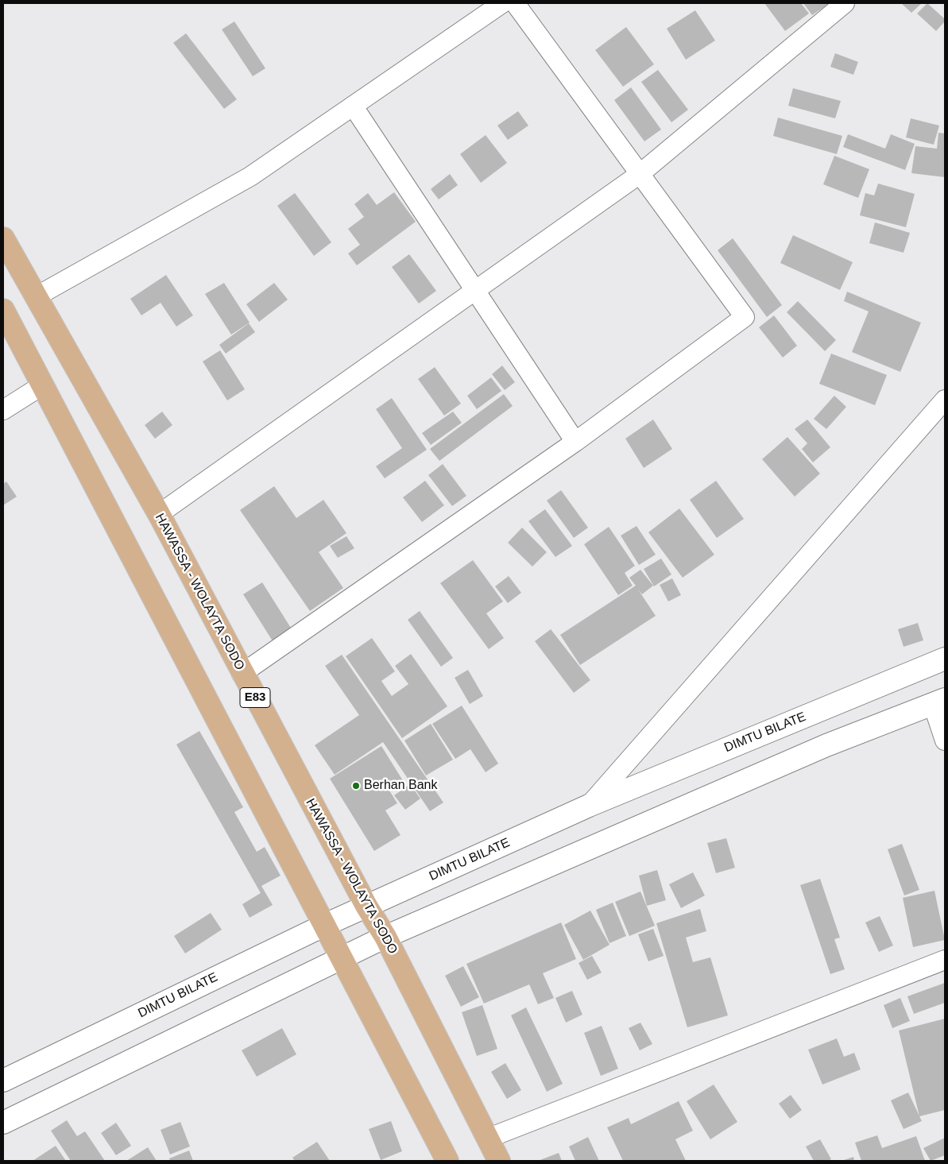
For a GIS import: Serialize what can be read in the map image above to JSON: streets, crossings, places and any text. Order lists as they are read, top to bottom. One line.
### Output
{"streets":{"main road":["HAWASSA - WOLAYTA SODO","E83","DIMTU BILATE"]},"crossings":[["HAWASSA - WOLAYTA SODO","DIMTU BILATE"]],"places":["Berhan Bank"]}
